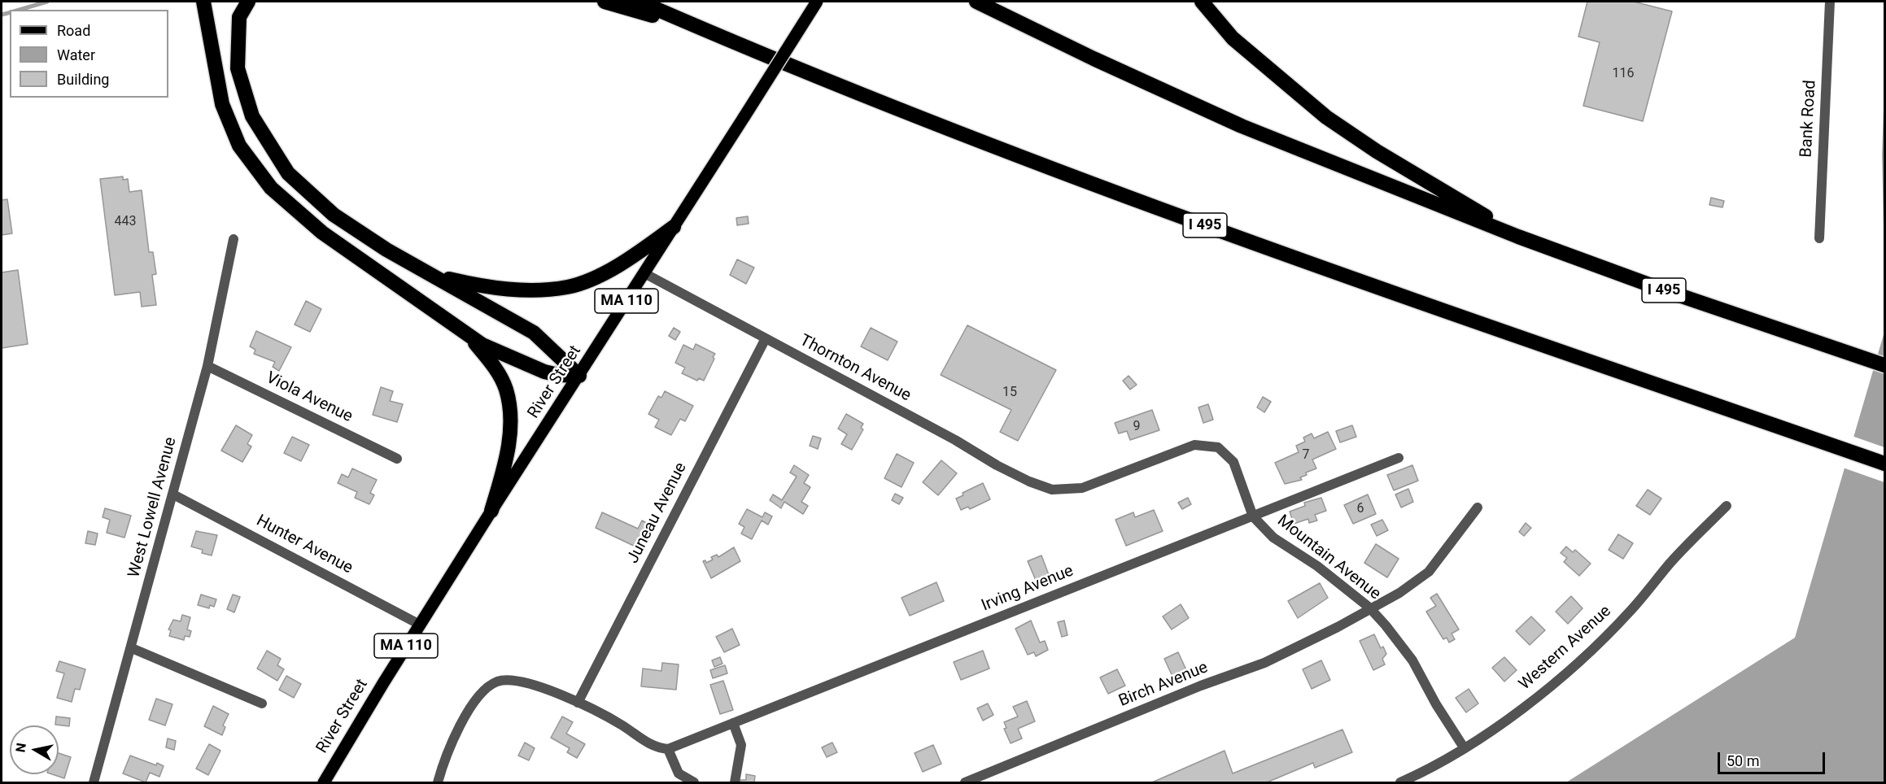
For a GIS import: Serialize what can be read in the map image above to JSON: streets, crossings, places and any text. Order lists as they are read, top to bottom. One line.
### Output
{"streets":{"highway":["I 495"],"main road":["MA 110","River Street"],"street":["Bank Road","Thornton Avenue","Viola Avenue","West Lowell Avenue","Juneau Avenue","Hunter Avenue","Mountain Avenue","Irving Avenue","Western Avenue","Birch Avenue"]},"crossings":[["Thornton Avenue","River Street"],["Thornton Avenue","Juneau Avenue"],["Thornton Avenue","Mountain Avenue"],["Thornton Avenue","Irving Avenue"],["River Street","Hunter Avenue"],["Viola Avenue","West Lowell Avenue"],["West Lowell Avenue","Hunter Avenue"],["Mountain Avenue","Irving Avenue"],["Mountain Avenue","Western Avenue"],["Mountain Avenue","Birch Avenue"]],"house_numbers":["116","443","15","9","7","6"],"legend":["Road","Water","Building"],"scale_bar":"50 m","north":"left"}
